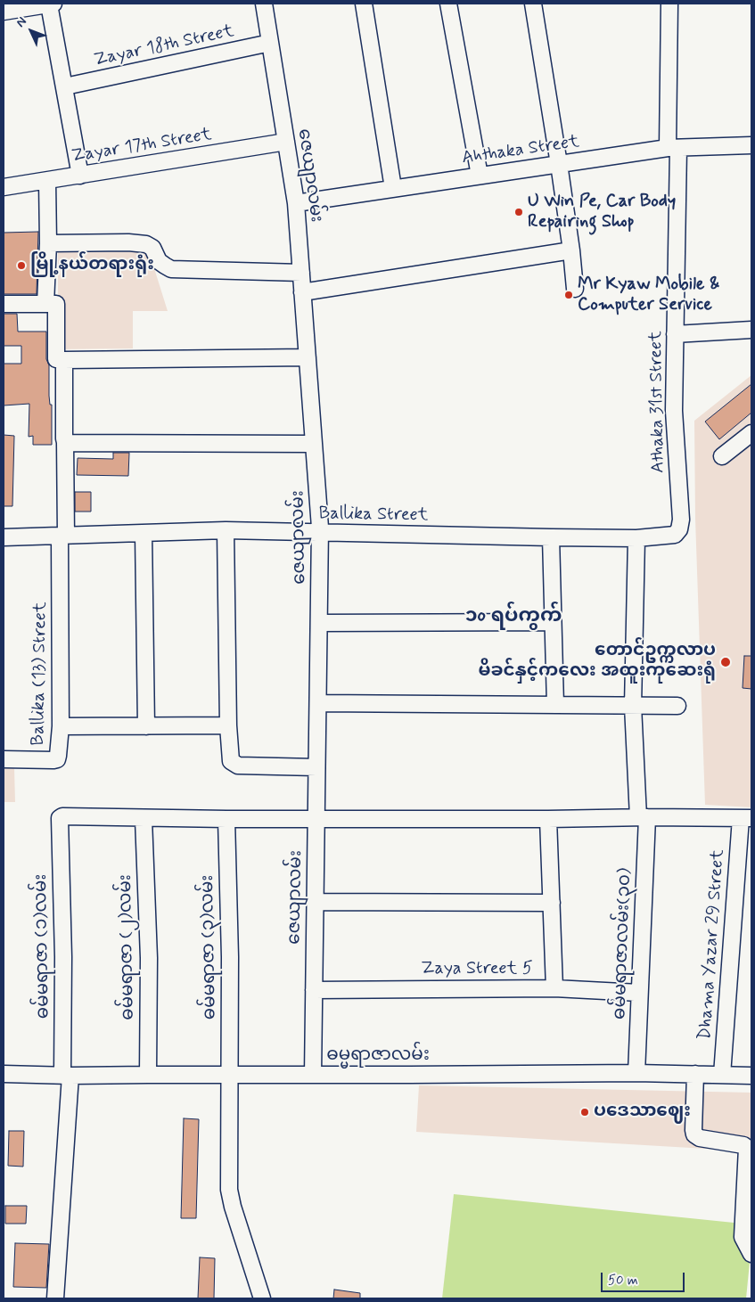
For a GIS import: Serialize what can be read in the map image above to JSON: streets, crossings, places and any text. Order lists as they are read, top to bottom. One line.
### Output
{"streets":{"street":["Zayar 18th Street","Zayar 17th Street","Ahthaka Street","ဇေယျာလမ်း","Athaka 31st Street","Ballika Street","Ballika (13) Street","ဓမ်မရာဇာလမ်း(၃၀)","Dhama Yazar 29 Street","ဓမ်မရာဇာ (၁)လမ်း","ဓမ်မရာဇာ (၂)လမ်း","ဓမ်မရာဇာ (၃)လမ်း","Zaya Street 5","ဓမ္မရာဇာလမ်း"]},"crossings":[["Zayar 18th Street","ဇေယျာလမ်း"],["Zayar 17th Street","ဇေယျာလမ်း"],["Ahthaka Street","ဇေယျာလမ်း"],["Ahthaka Street","Athaka 31st Street"],["ဇေယျာလမ်း","Ballika Street"],["ဇေယျာလမ်း","Zaya Street 5"],["ဇေယျာလမ်း","ဓမ္မရာဇာလမ်း"],["Athaka 31st Street","Ballika Street"],["Athaka 31st Street","ဓမ်မရာဇာလမ်း(၃၀)"],["Ballika Street","Ballika (13) Street"],["Ballika Street","ဓမ်မရာဇာလမ်း(၃၀)"],["ဓမ်မရာဇာလမ်း(၃၀)","Zaya Street 5"],["ဓမ်မရာဇာလမ်း(၃၀)","ဓမ္မရာဇာလမ်း"],["Dhama Yazar 29 Street","ဓမ္မရာဇာလမ်း"],["ဓမ်မရာဇာ (၁)လမ်း","ဓမ်မရာဇာ (၂)လမ်း"],["ဓမ်မရာဇာ (၁)လမ်း","ဓမ္မရာဇာလမ်း"],["ဓမ်မရာဇာ (၂)လမ်း","ဓမ္မရာဇာလမ်း"],["ဓမ်မရာဇာ (၃)လမ်း","ဓမ္မရာဇာလမ်း"]],"districts":["၁o ရပ်ကွက်"],"places":["U Win Pe, Car Body Repairing Shop","မြို့နယ်တရားရုံး","Mr Kyaw Mobile & Computer Service","တောင်ဥက္ကလာပ မိခင်နှင့်ကလေး အထူးကုဆေးရုံ","ပဒေသာဈေး"],"scale_bar":"50 m","north":"top left"}
